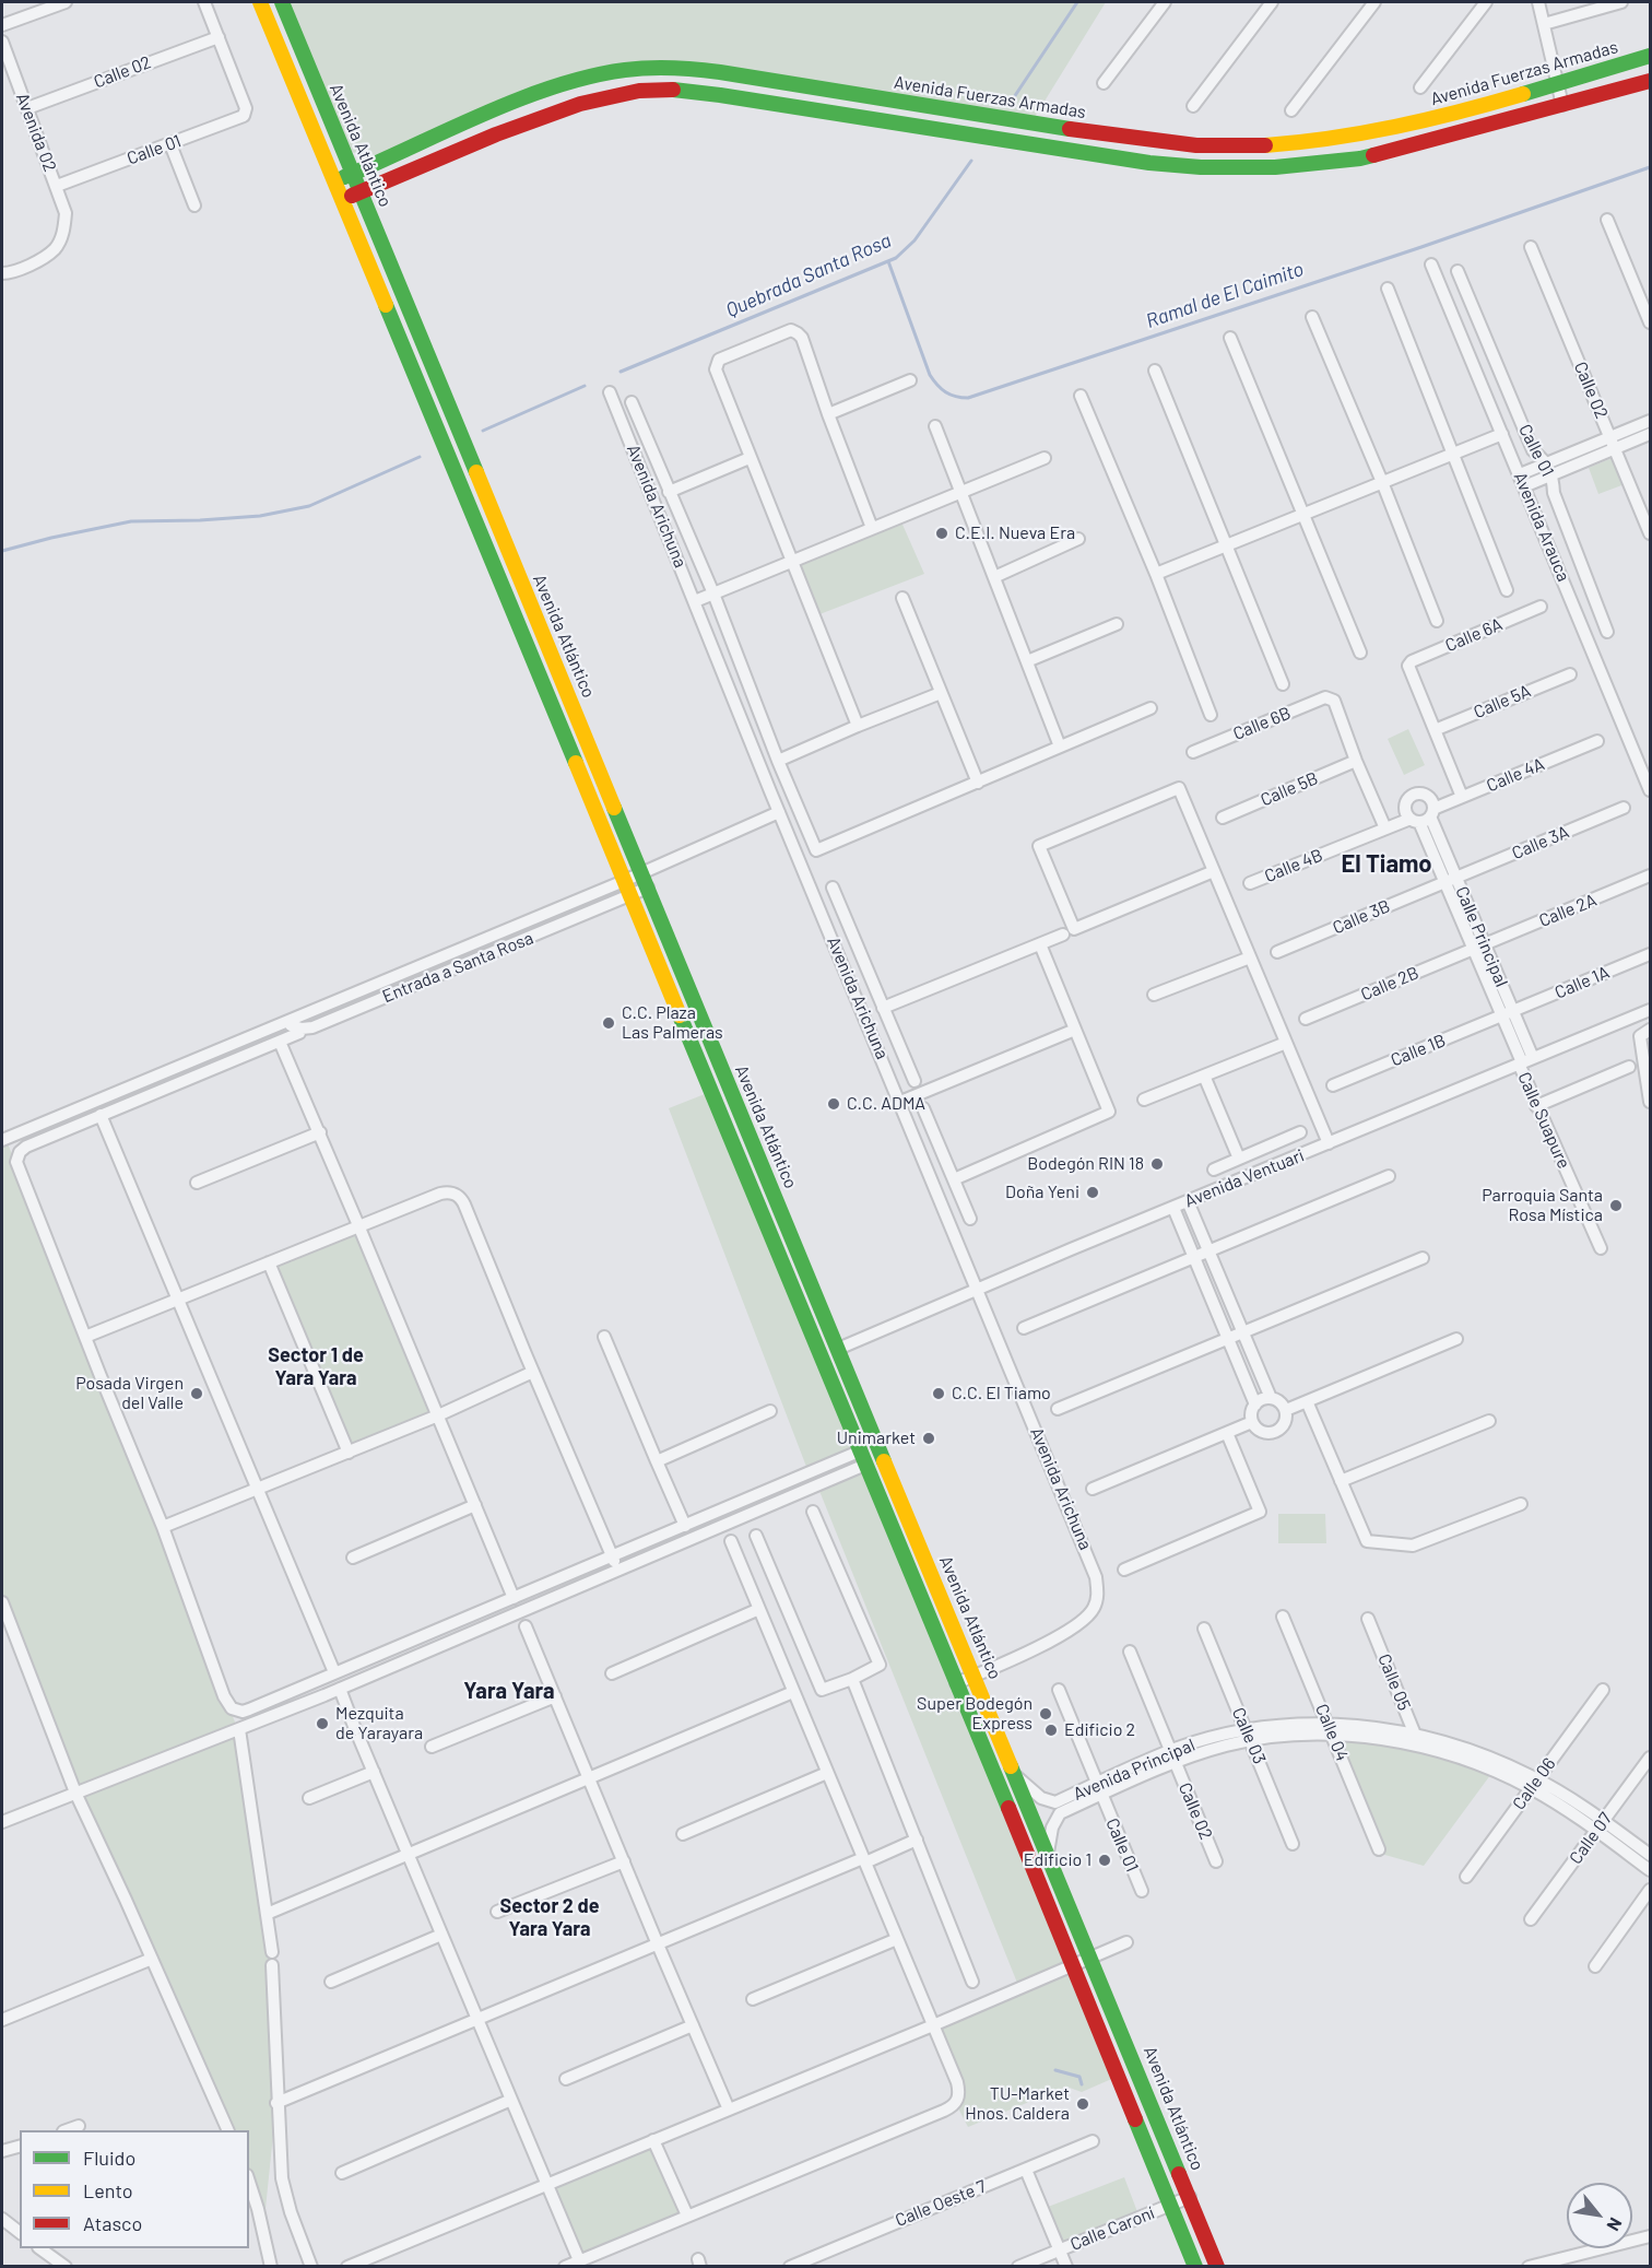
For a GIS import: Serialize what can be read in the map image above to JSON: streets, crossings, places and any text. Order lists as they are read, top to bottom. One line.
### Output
{"streets":{"main road":["Avenida Fuerzas Armadas","Avenida Atlántico"],"street":["Calle 02","Avenida 02","Calle 01","Avenida Arichuna","Avenida Arauca","Calle 6A","Calle 5A","Calle 6B","Calle 4A","Calle 5B","Calle 3A","Calle 4B","Calle 2A","Calle 3B","Calle Principal","Entrada a Santa Rosa","Calle 1A","Calle 2B","Calle 1B","Calle Suapure","Avenida Ventuari","Calle 05","Calle 04","Calle 03","Avenida Principal","Calle 06","Calle 07","Calle Oeste 7","Calle Caroní"]},"crossings":[["Calle 02","Avenida 02"],["Calle 02","Calle 01"],["Calle 02","Avenida Principal"],["Avenida Fuerzas Armadas","Avenida Atlántico"],["Avenida 02","Calle 01"],["Avenida Atlántico","Avenida Arichuna"],["Avenida Atlántico","Entrada a Santa Rosa"],["Avenida Atlántico","Avenida Ventuari"],["Avenida Atlántico","Calle Caroní"],["Calle 01","Avenida Principal"],["Avenida Arichuna","Avenida Ventuari"],["Calle 6A","Calle 5A"],["Calle 6B","Calle 5B"],["Calle 4A","Calle 4B"],["Calle 4A","Calle Principal"],["Calle 3A","Calle 3B"],["Calle 3A","Calle Principal"],["Calle 4B","Calle Principal"],["Calle 2A","Calle Principal"],["Calle 2A","Calle 2B"],["Calle 3B","Calle Principal"],["Calle Principal","Calle 1A"],["Calle Principal","Calle 2B"],["Calle Principal","Calle 1B"],["Calle Principal","Calle Suapure"],["Calle Principal","Avenida Ventuari"],["Calle 1A","Calle 1B"],["Calle Suapure","Avenida Ventuari"],["Calle 05","Avenida Principal"],["Calle 04","Avenida Principal"],["Calle 03","Avenida Principal"],["Avenida Principal","Calle 06"],["Avenida Principal","Calle 07"]],"districts":["El Tiamo","Sector 1 de Yara Yara","Yara Yara","Sector 2 de Yara Yara"],"water":["Quebrada Santa Rosa","Ramal de El Caimito"],"places":["C.E.I. Nueva Era","C.C. Plaza Las Palmeras","C.C. ADMA","Bodegón RIN 18","Doña Yeni","Parroquia Santa Rosa Mística","Posada Virgen del Valle","C.C. El Tiamo","Unimarket","Super Bodegón Express","Mezquita de Yarayara","Edificio 2","Edificio 1","TU-Market Hnos. Caldera"],"legend":["Fluido","Lento","Atasco"],"north":"bottom right"}
